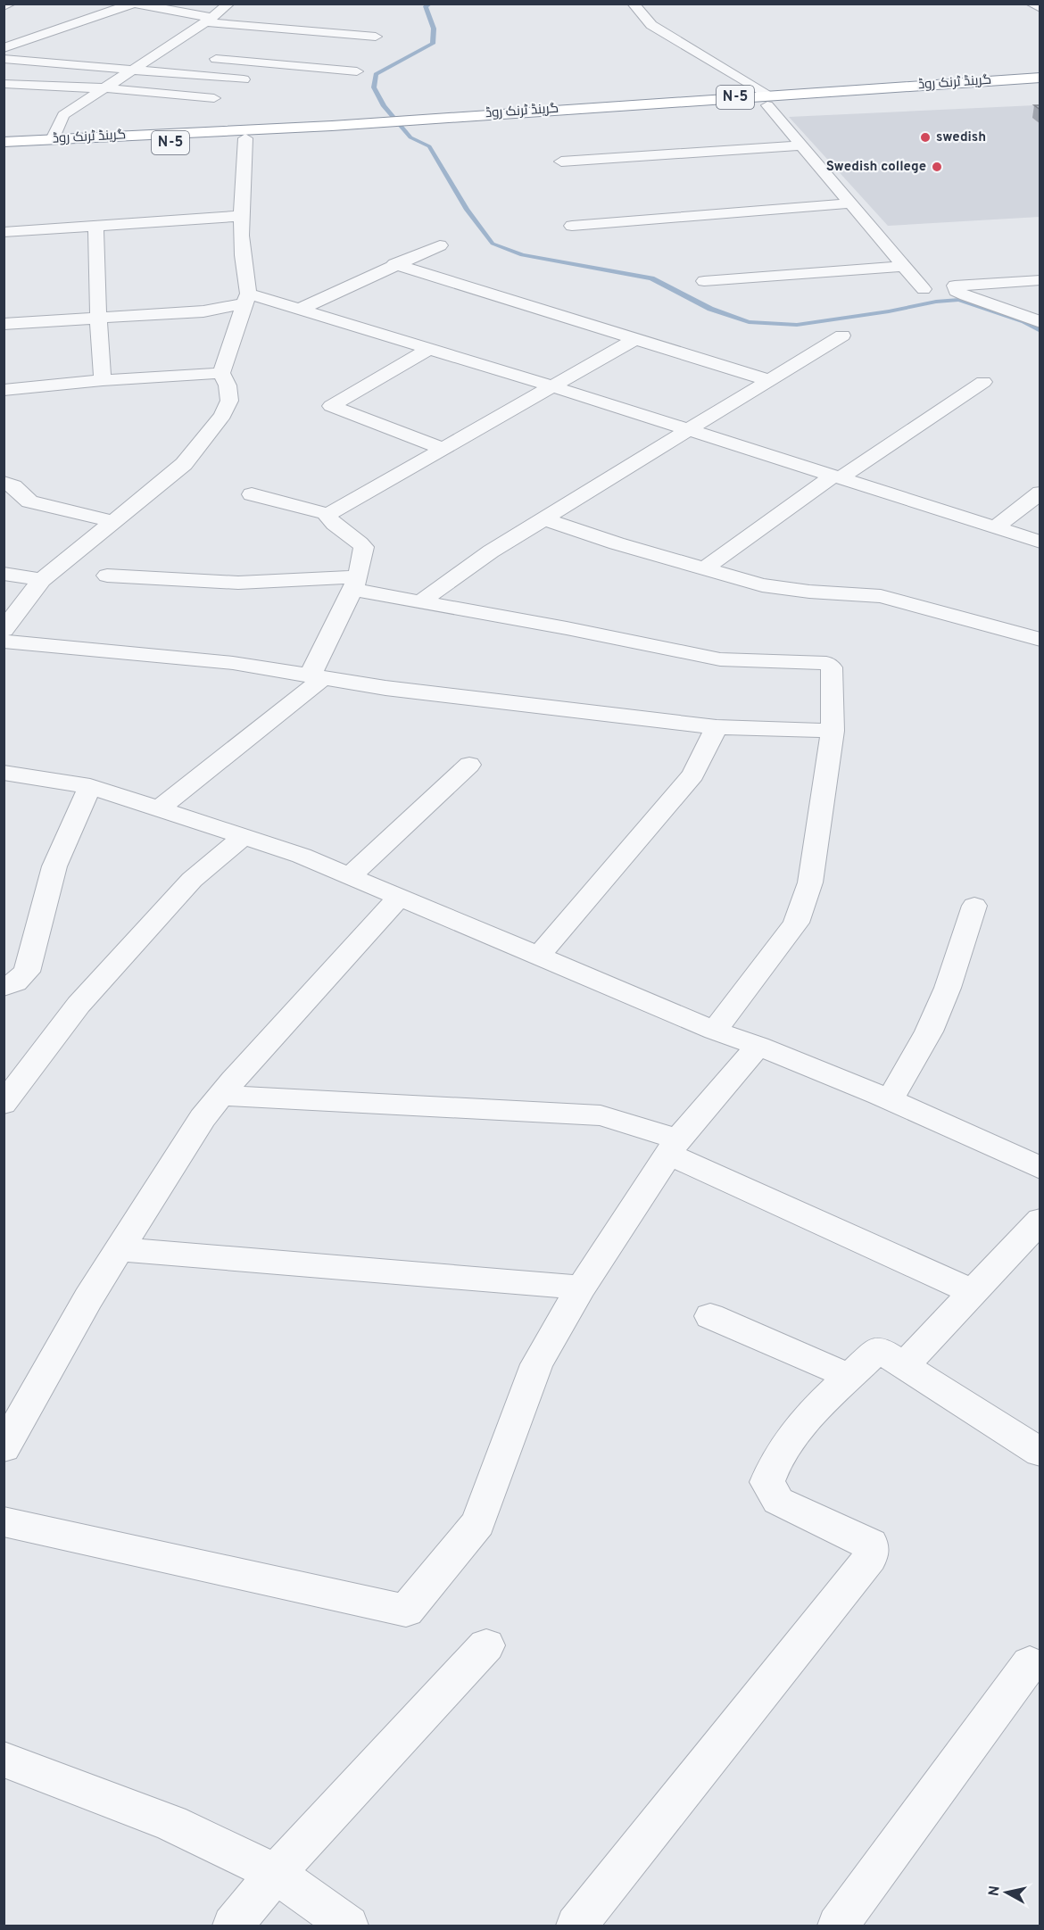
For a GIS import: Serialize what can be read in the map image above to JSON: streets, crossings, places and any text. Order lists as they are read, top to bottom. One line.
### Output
{"streets":{"highway":["گرینڈ ٹرنک روڈ","N-5"]},"places":["swedish","Swedish college"],"north":"left"}
